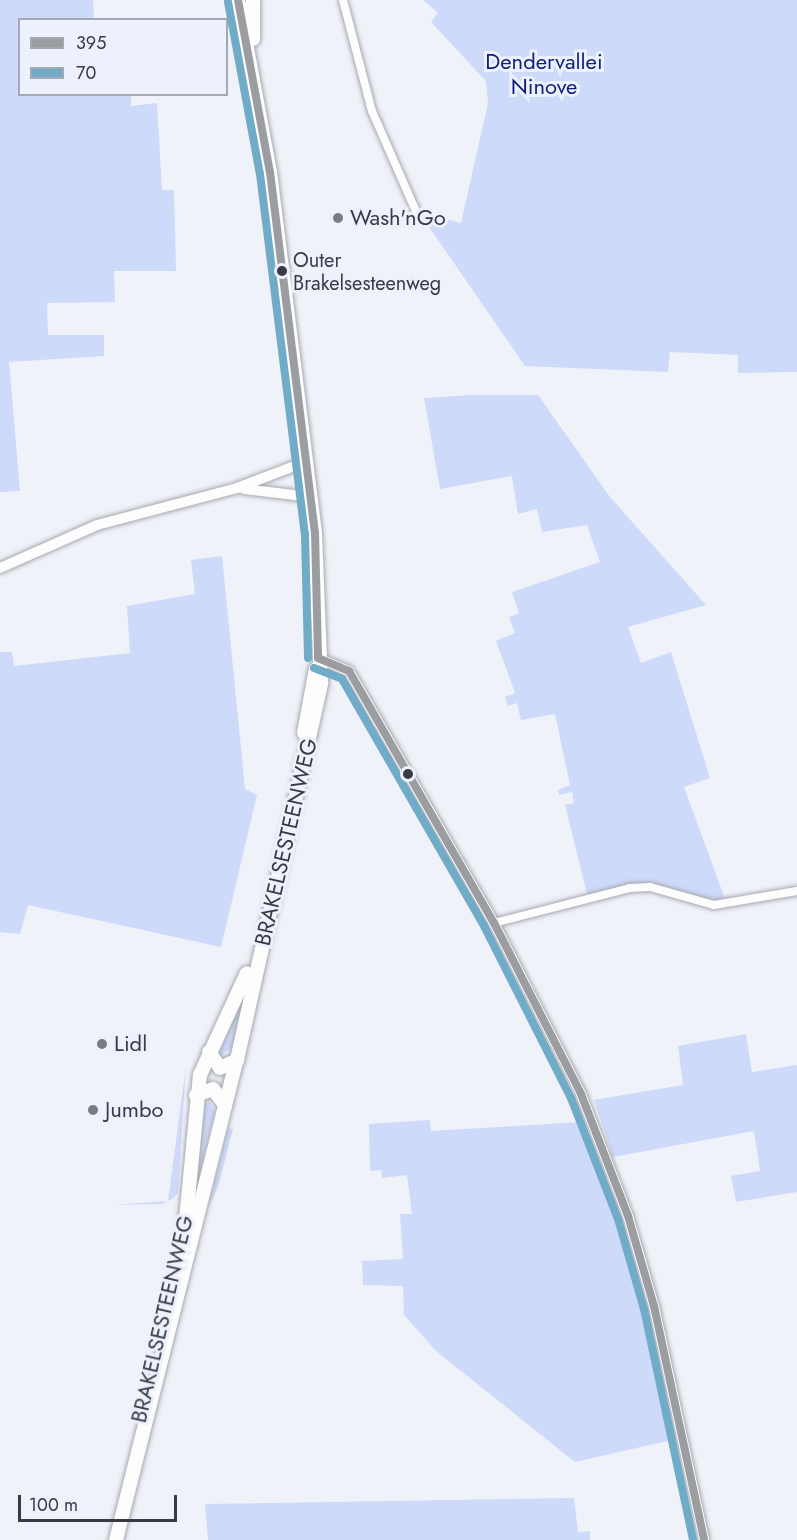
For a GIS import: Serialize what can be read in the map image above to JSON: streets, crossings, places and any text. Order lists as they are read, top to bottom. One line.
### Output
{"streets":{"main road":["BRAKELSESTEENWEG"]},"parks":["Dendervallei Ninove"],"places":["Wash'nGo","Outer Brakelsesteenweg","Lidl","Jumbo"],"lines":["transit line 395","transit line 70"],"legend":["395","70"],"scale_bar":"100 m"}
